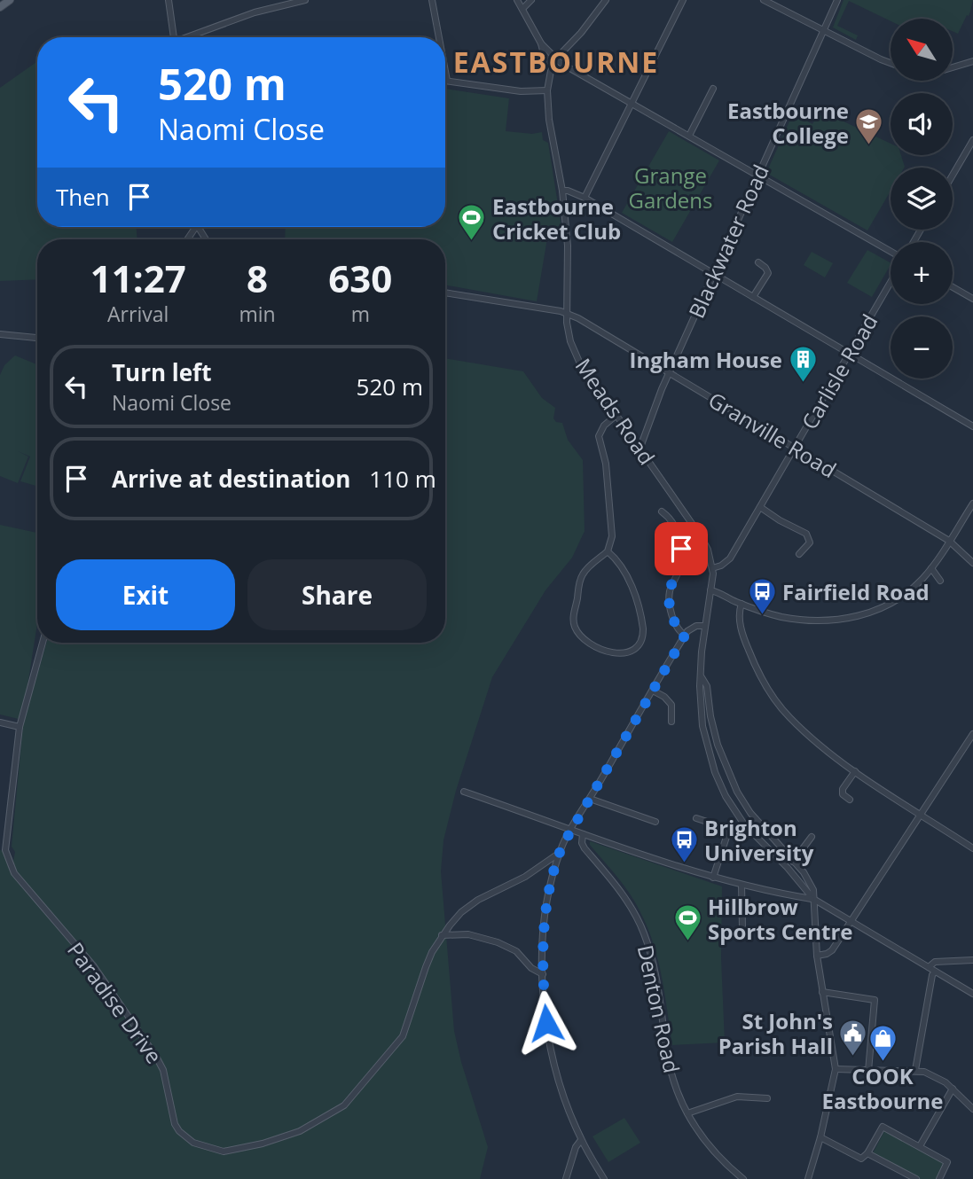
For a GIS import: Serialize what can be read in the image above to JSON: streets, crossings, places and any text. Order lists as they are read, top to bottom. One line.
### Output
{"streets":{"street":["Blackwater Road","Carlisle Road","Meads Road","Granville Road","Paradise Drive","Denton Road"]},"crossings":[["Blackwater Road","Meads Road"],["Blackwater Road","Granville Road"],["Carlisle Road","Meads Road"],["Carlisle Road","Granville Road"],["Meads Road","Granville Road"]],"districts":["EASTBOURNE"],"parks":["Grange Gardens"],"places":{"school or university":["Eastbourne College"],"sports":["Eastbourne Cricket Club","Hillbrow Sports Centre"],"building":["Ingham House"],"bus stop":["Fairfield Road","Brighton University"],"public building":["St John's Parish Hall"],"shop":["COOK Eastbourne"]},"north":"top left","page":{"map_buttons":["+","−"],"turn":["520 m","Naomi Close"],"then":"Then","eta":["11:27","Arrival","8","min","630","m"],"list":[{"name":"Turn left","note":"Naomi Close","value":"520 m"},{"name":"Arrive at destination","value":"110 m"}],"buttons":["Exit","Share"]}}
